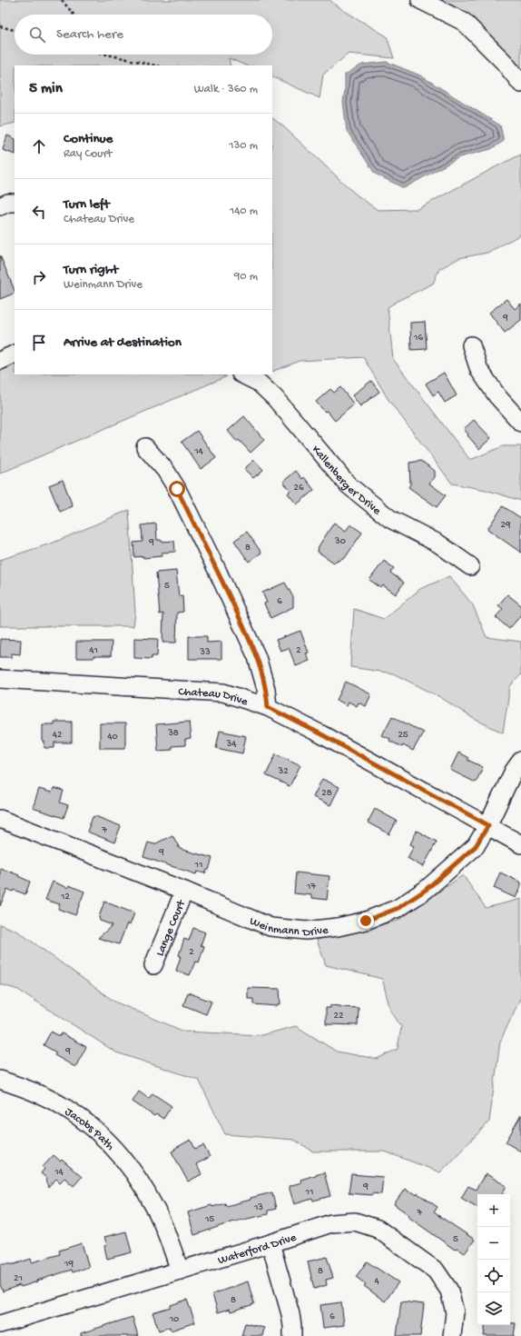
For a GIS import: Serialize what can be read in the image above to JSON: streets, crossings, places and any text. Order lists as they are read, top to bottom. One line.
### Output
{"streets":{"street":["Kallenberger Drive","Chateau Drive","Weinmann Drive","Lange Court","Jacobs Path","Waterford Drive"]},"crossings":[["Chateau Drive","Weinmann Drive"],["Weinmann Drive","Lange Court"],["Jacobs Path","Waterford Drive"]],"house_numbers":["9","16","14","26","29","30","9","8","5","6","41","2","33","38","42","25","40","34","32","28","7","9","11","17","12","2","22","9","14","9","11","13","7","15","5","19","8","21","4","8","6","10"],"page":{"search":"Search here","heading":["5 min","Walk · 360 m"],"list":[["Continue","Ray Court","130 m"],["Turn left","Chateau Drive","140 m"],["Turn right","Weinmann Drive","90 m"],"Arrive at destination"],"map_buttons":["+","−"]}}
